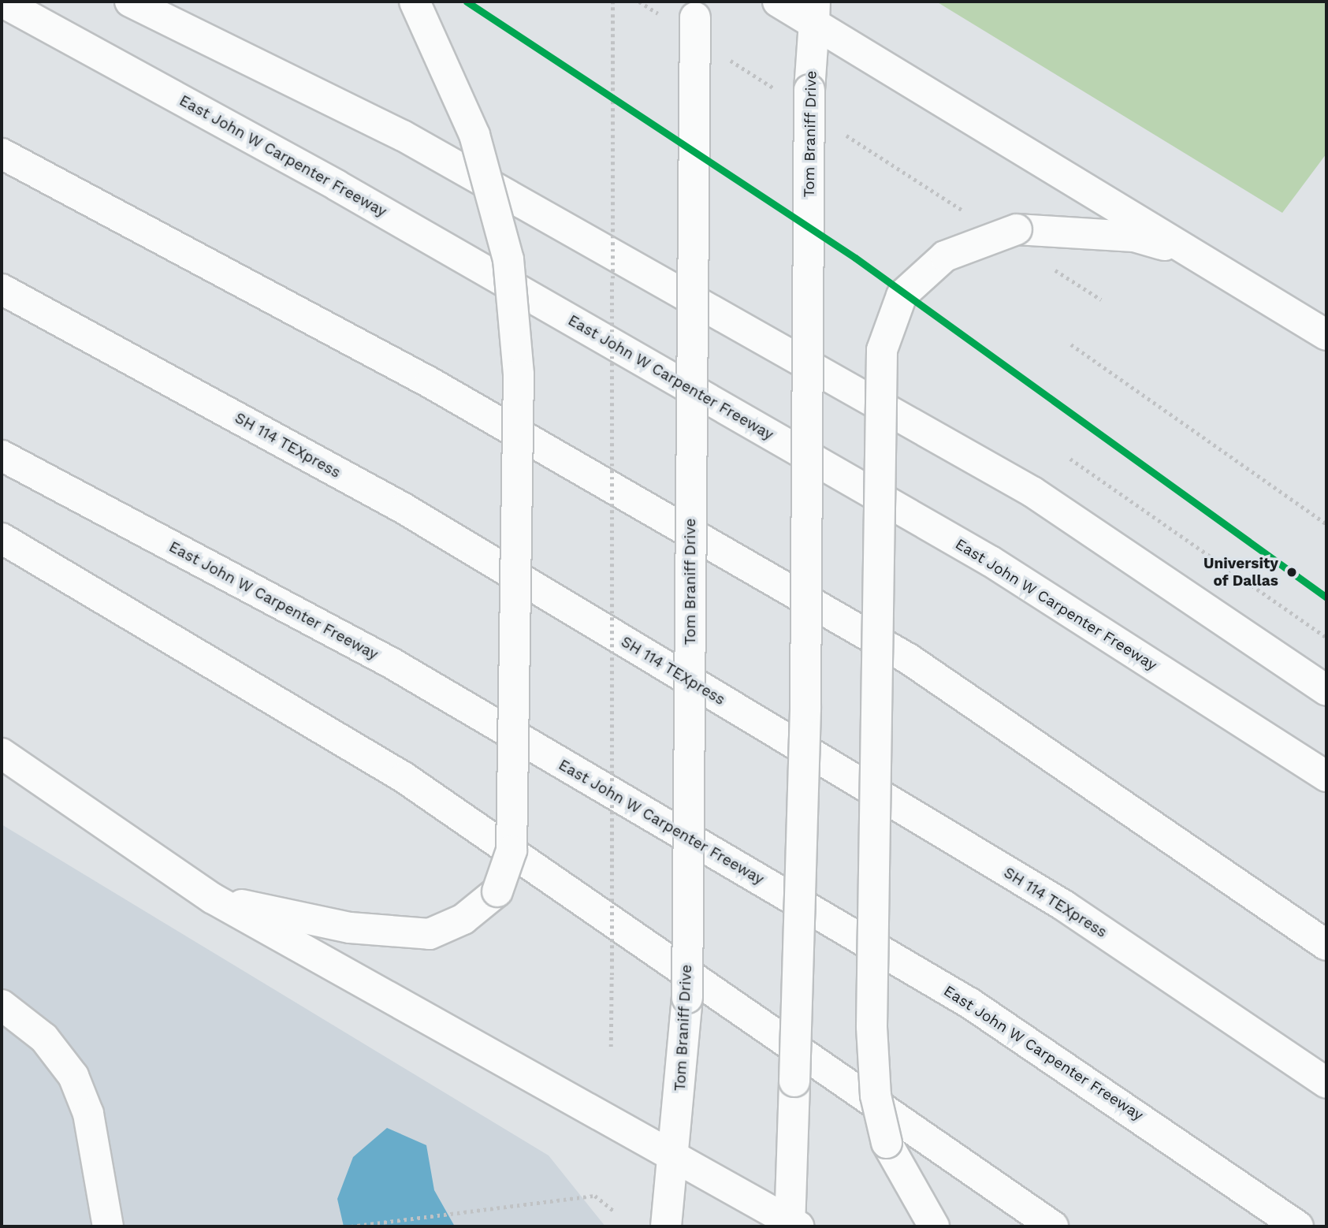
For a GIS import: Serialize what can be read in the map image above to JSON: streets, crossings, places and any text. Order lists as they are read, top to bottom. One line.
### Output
{"streets":{"main road":["Tom Braniff Drive","East John W Carpenter Freeway","SH 114 TEXpress"]},"places":["University of Dallas"]}
